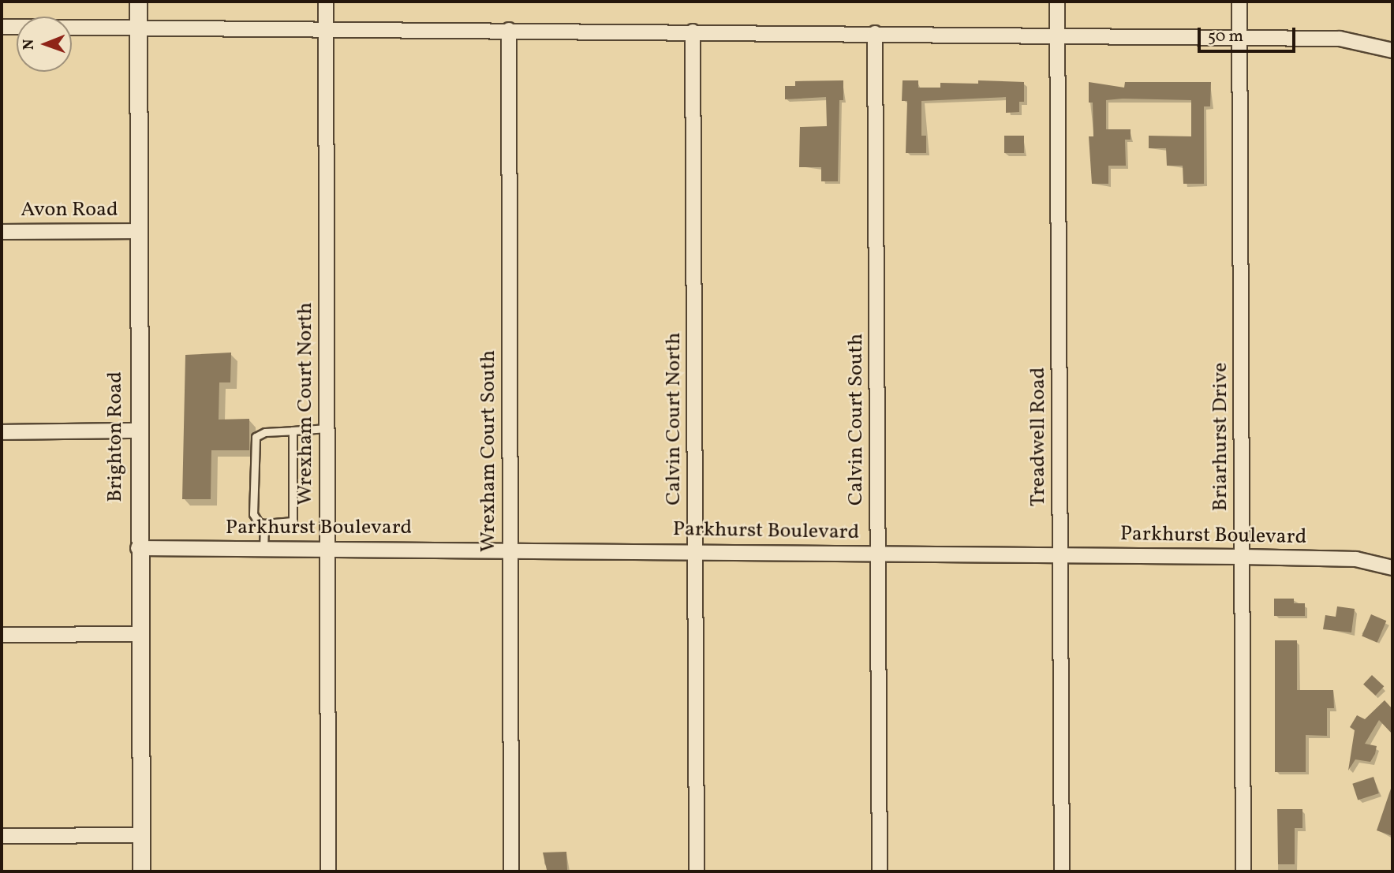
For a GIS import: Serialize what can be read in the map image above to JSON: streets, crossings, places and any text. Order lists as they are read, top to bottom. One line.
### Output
{"streets":{"street":["Avon Road","Wrexham Court North","Calvin Court North","Calvin Court South","Brighton Road","Treadwell Road","Briarhurst Drive","Wrexham Court South","Parkhurst Boulevard"]},"crossings":[["Avon Road","Brighton Road"],["Wrexham Court North","Parkhurst Boulevard"],["Calvin Court North","Parkhurst Boulevard"],["Calvin Court South","Parkhurst Boulevard"],["Brighton Road","Parkhurst Boulevard"],["Treadwell Road","Parkhurst Boulevard"],["Briarhurst Drive","Parkhurst Boulevard"],["Wrexham Court South","Parkhurst Boulevard"]],"scale_bar":"50 m","north":"left"}
